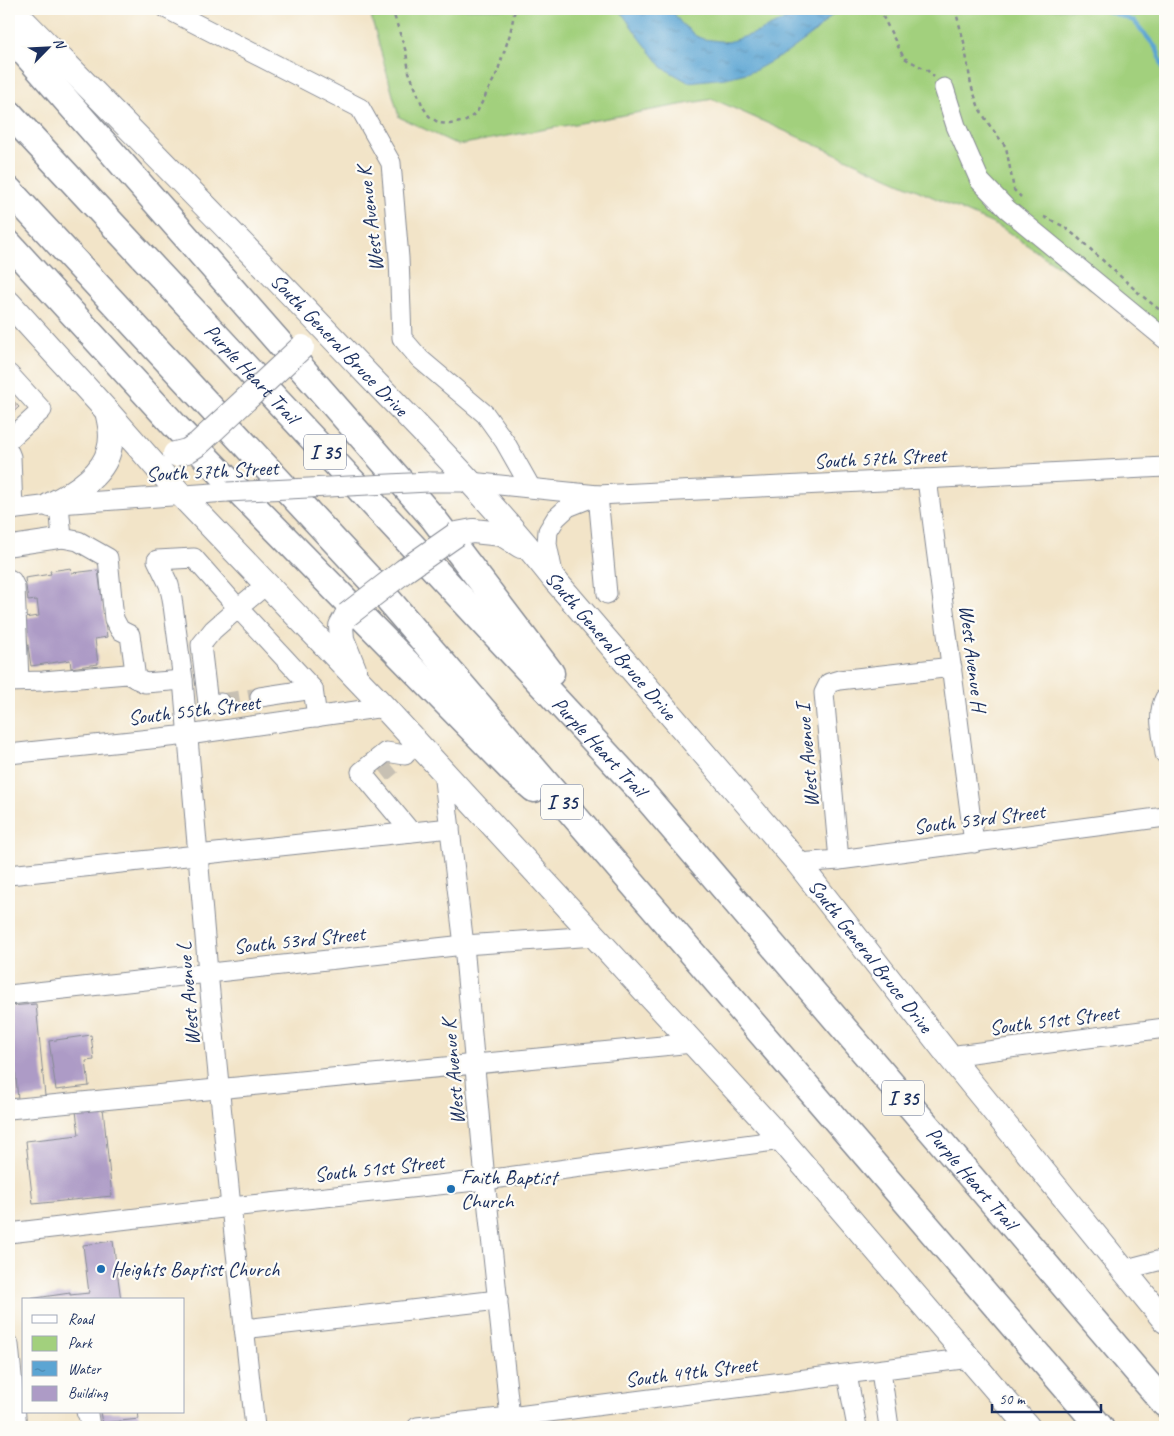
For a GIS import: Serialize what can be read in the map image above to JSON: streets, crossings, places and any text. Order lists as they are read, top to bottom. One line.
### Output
{"streets":{"highway":["Purple Heart Trail","I 35"],"main road":["South General Bruce Drive"],"street":["West Avenue K","South 57th Street","West Avenue H","South 55th Street","West Avenue I","South 53rd Street","West Avenue L","South 51st Street","South 49th Street"]},"crossings":[["West Avenue K","South 57th Street"],["West Avenue K","South 53rd Street"],["West Avenue K","South 51st Street"],["West Avenue K","South 49th Street"],["South General Bruce Drive","South 57th Street"],["South General Bruce Drive","South 53rd Street"],["South General Bruce Drive","South 51st Street"],["South 57th Street","West Avenue H"],["West Avenue H","West Avenue I"],["West Avenue H","South 53rd Street"],["South 55th Street","West Avenue L"],["West Avenue I","South 53rd Street"],["South 53rd Street","West Avenue L"],["West Avenue L","South 51st Street"]],"places":["Faith Baptist Church","Heights Baptist Church"],"legend":["Road","Park","Water","Building"],"scale_bar":"50 m","north":"top right"}
